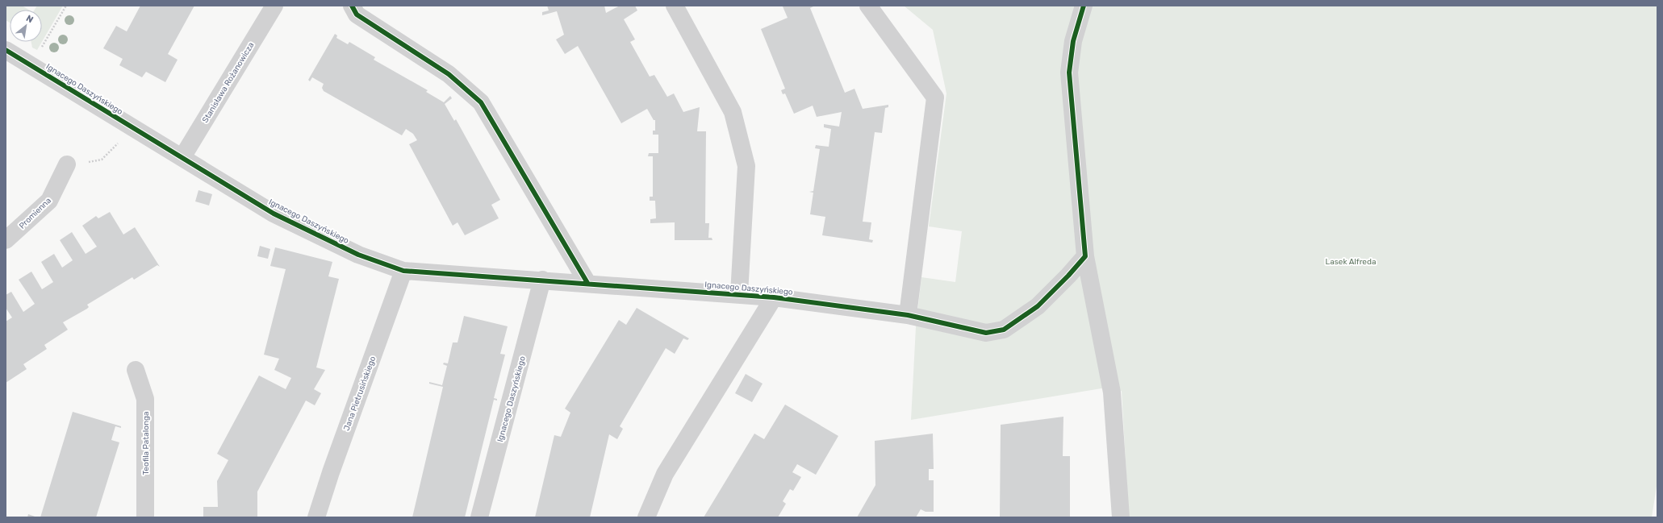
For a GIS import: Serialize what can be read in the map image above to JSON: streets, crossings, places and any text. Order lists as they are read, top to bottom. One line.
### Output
{"streets":{"street":["Stanisława Rożanowicza","Ignacego Daszyńskiego","Promienna","Jana Pietrusińskiego","Teofila Patalonga"]},"crossings":[["Stanisława Rożanowicza","Ignacego Daszyńskiego"],["Ignacego Daszyńskiego","Jana Pietrusińskiego"]],"parks":["Lasek Alfreda"],"north":"top right"}
